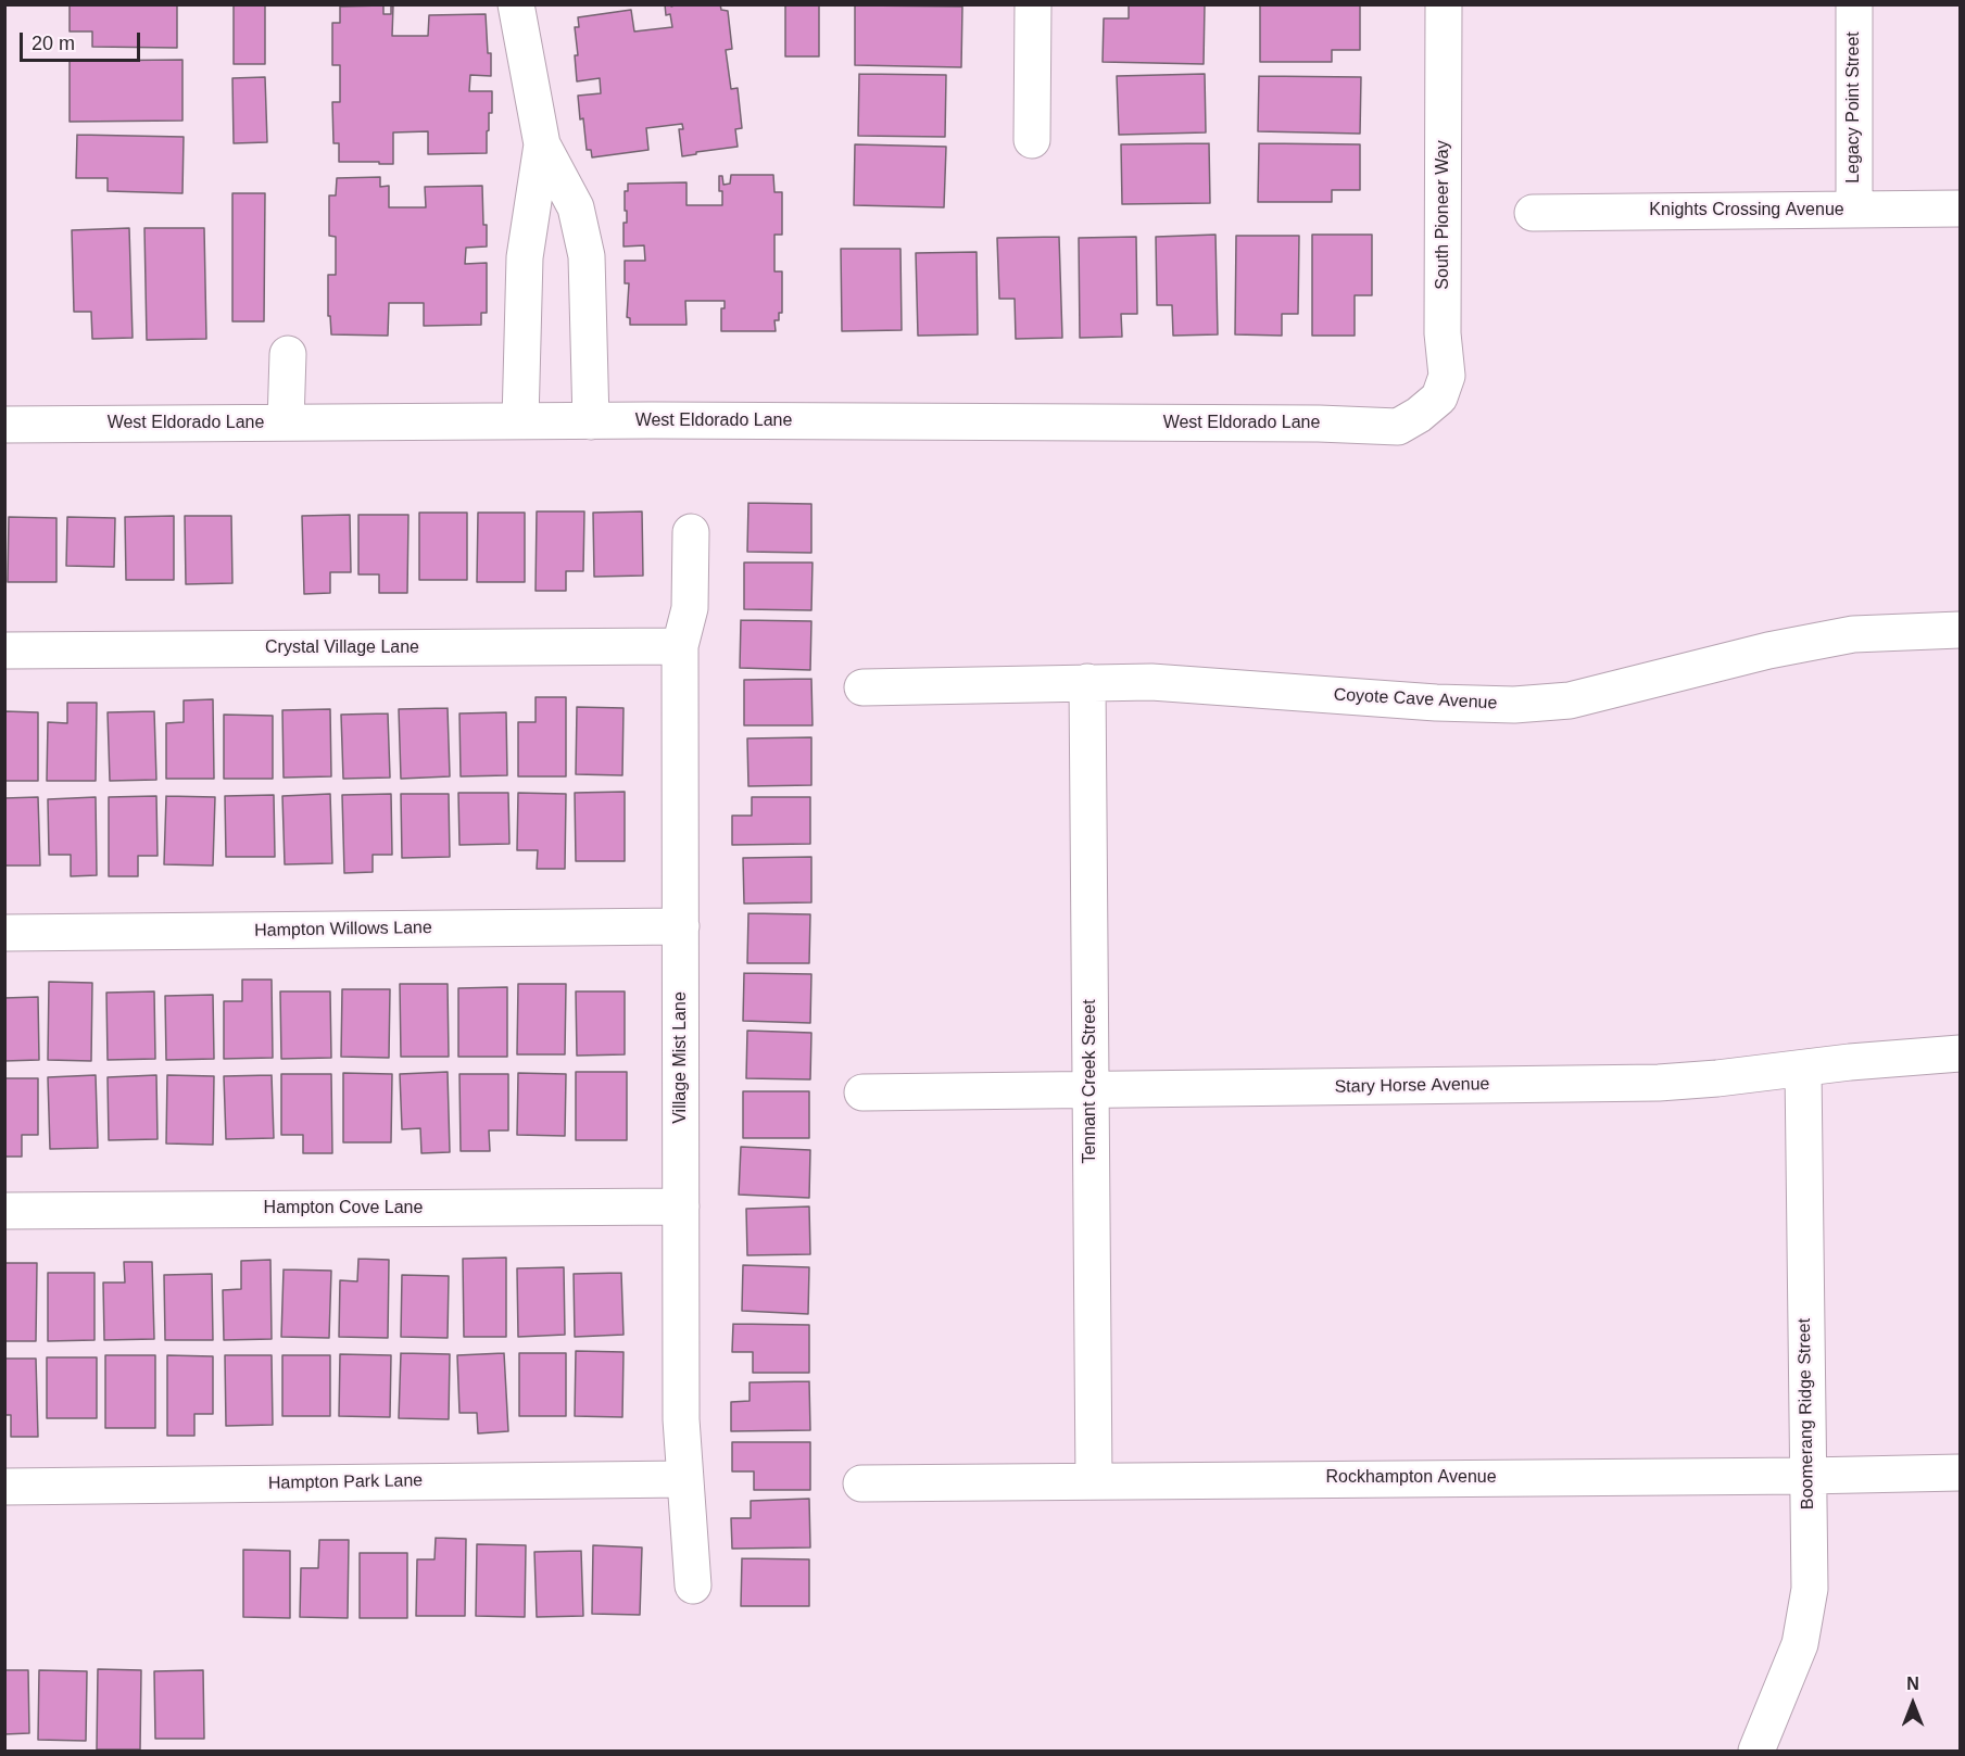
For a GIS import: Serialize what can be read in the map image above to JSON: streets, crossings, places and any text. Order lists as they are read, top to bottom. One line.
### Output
{"streets":{"street":["Legacy Point Street","Knights Crossing Avenue","South Pioneer Way","West Eldorado Lane","Crystal Village Lane","Coyote Cave Avenue","Hampton Willows Lane","Village Mist Lane","Tennant Creek Street","Stary Horse Avenue","Hampton Cove Lane","Boomerang Ridge Street","Rockhampton Avenue","Hampton Park Lane"]},"crossings":[["Legacy Point Street","Knights Crossing Avenue"],["South Pioneer Way","West Eldorado Lane"],["Crystal Village Lane","Village Mist Lane"],["Coyote Cave Avenue","Tennant Creek Street"],["Hampton Willows Lane","Village Mist Lane"],["Village Mist Lane","Hampton Cove Lane"],["Village Mist Lane","Hampton Park Lane"],["Tennant Creek Street","Stary Horse Avenue"],["Tennant Creek Street","Rockhampton Avenue"],["Stary Horse Avenue","Boomerang Ridge Street"],["Boomerang Ridge Street","Rockhampton Avenue"]],"scale_bar":"20 m","north":"top"}
